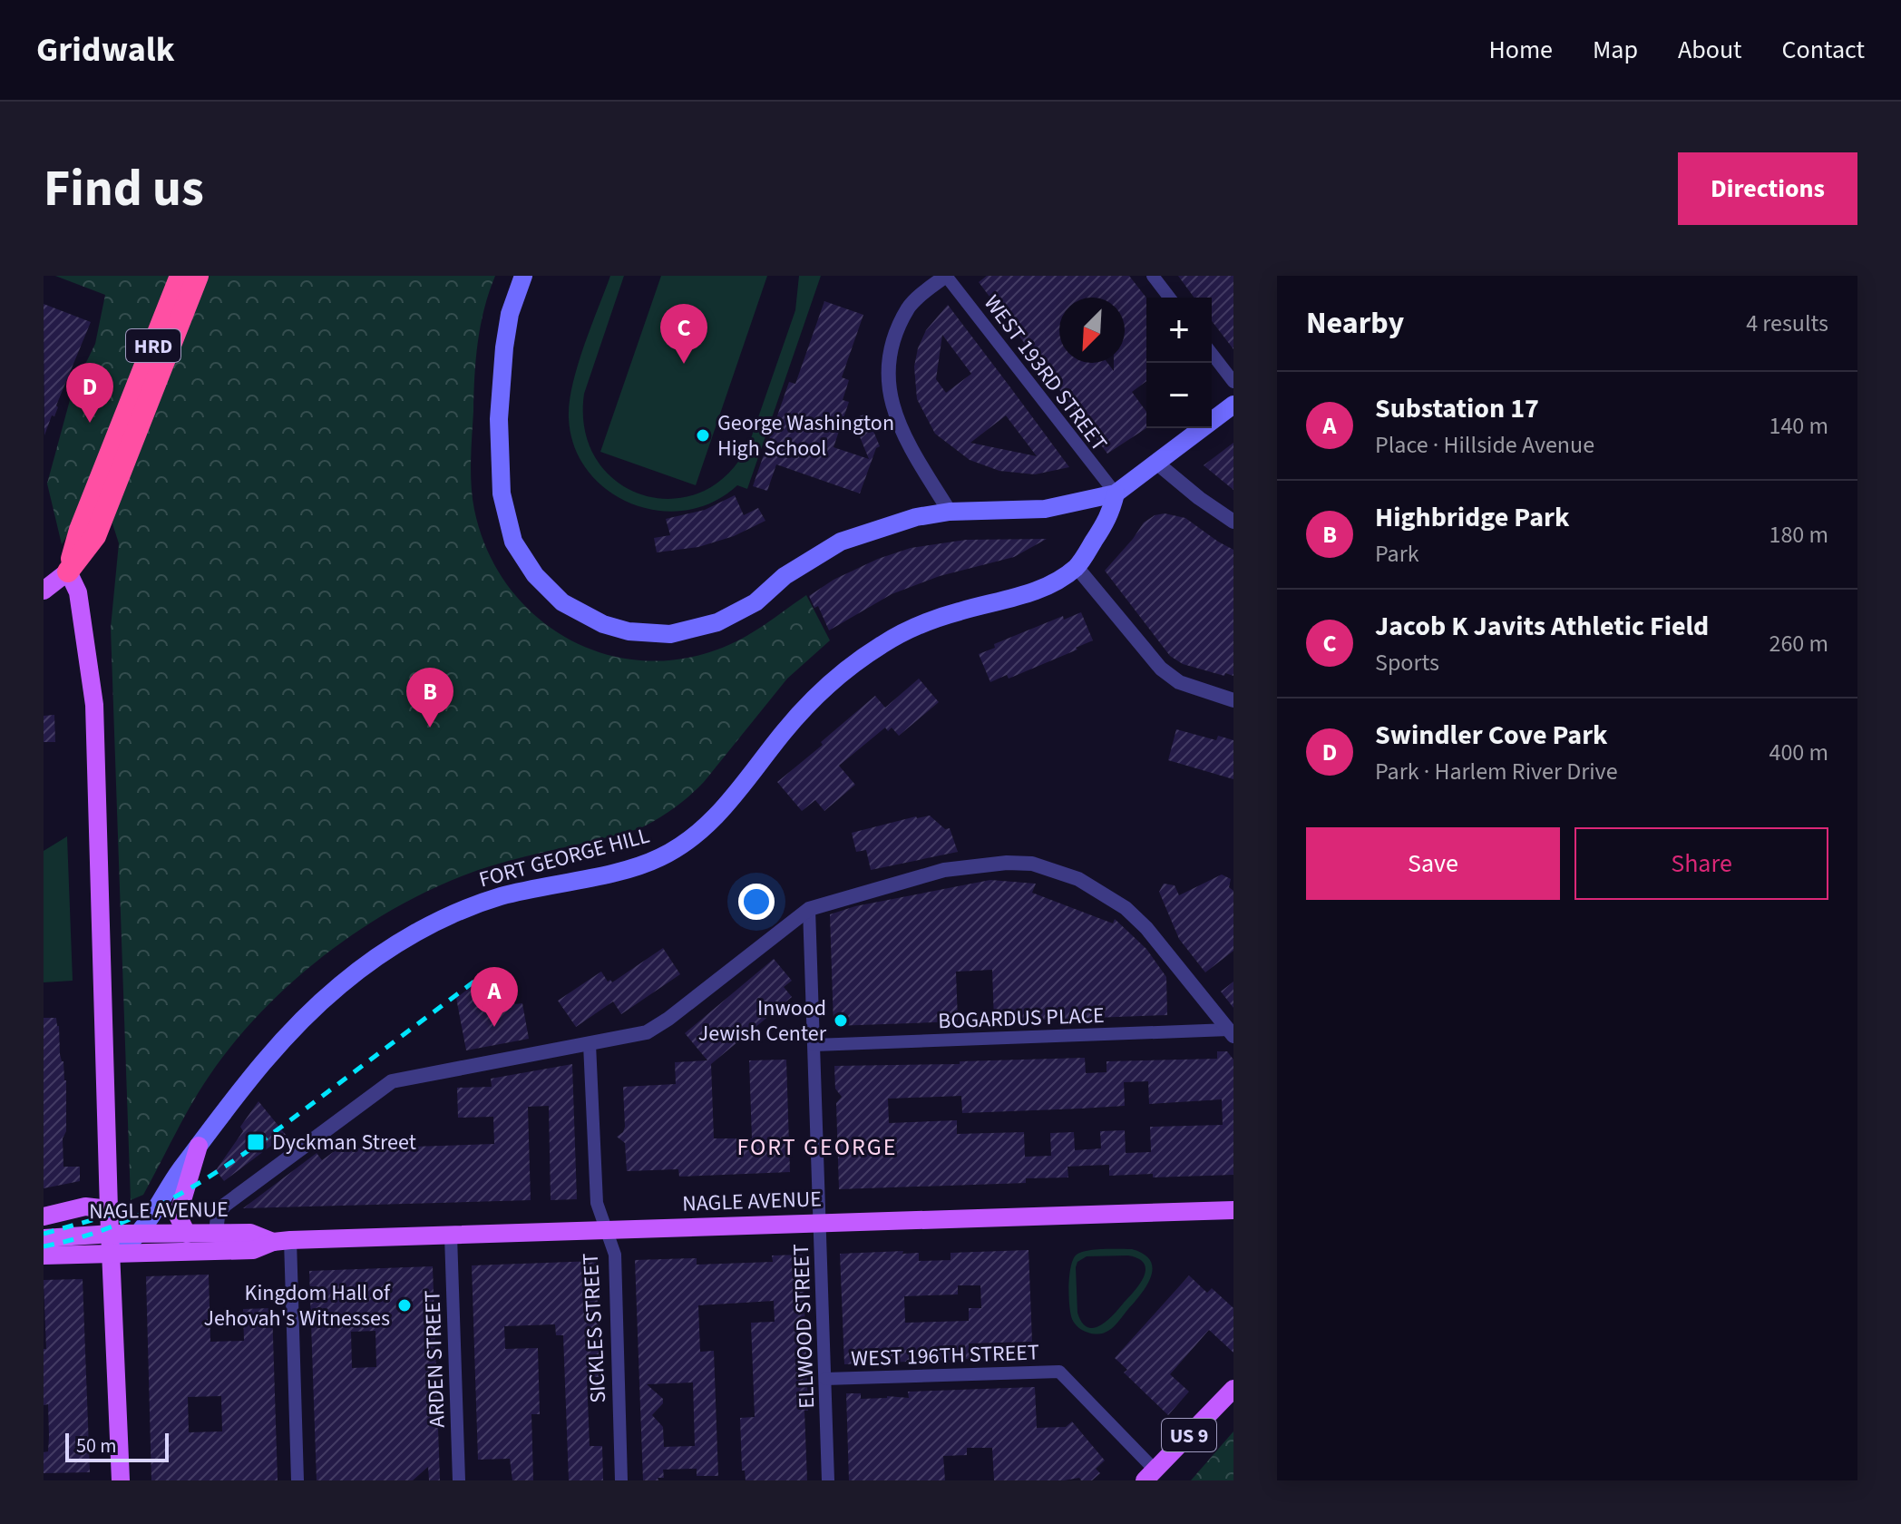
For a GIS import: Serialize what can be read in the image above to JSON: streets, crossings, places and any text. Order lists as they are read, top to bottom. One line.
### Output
{"streets":{"highway":["HRD"],"main road":["FORT GEORGE HILL","NAGLE AVENUE","US 9"],"street":["WEST 193RD STREET","BOGARDUS PLACE","ELLWOOD STREET","SICKLES STREET","WEST 196TH STREET","ARDEN STREET"]},"crossings":[["WEST 193RD STREET","FORT GEORGE HILL"],["FORT GEORGE HILL","NAGLE AVENUE"],["BOGARDUS PLACE","ELLWOOD STREET"],["NAGLE AVENUE","ELLWOOD STREET"],["NAGLE AVENUE","SICKLES STREET"],["NAGLE AVENUE","ARDEN STREET"],["ELLWOOD STREET","WEST 196TH STREET"],["WEST 196TH STREET","US 9"]],"districts":["FORT GEORGE"],"places":{"other":["George Washington High School","Inwood Jewish Center","Kingdom Hall of Jehovah's Witnesses"],"transit":["Dyckman Street"]},"scale_bar":"50 m","north":"bottom left","page":{"header":"Gridwalk","nav":["Home","Map","About","Contact"],"buttons":["Directions",["Save","Share"]],"title":"Find us","heading":["Nearby","4 results"],"map_buttons":["+","−"],"pins":["C","D","B","A"],"list":[{"mark":"A","name":"Substation 17","note":"Place · Hillside Avenue","value":"140 m"},{"mark":"B","name":"Highbridge Park","note":"Park","value":"180 m"},{"mark":"C","name":"Jacob K Javits Athletic Field","note":"Sports","value":"260 m"},{"mark":"D","name":"Swindler Cove Park","note":"Park · Harlem River Drive","value":"400 m"}],"scale":"50 m"}}
